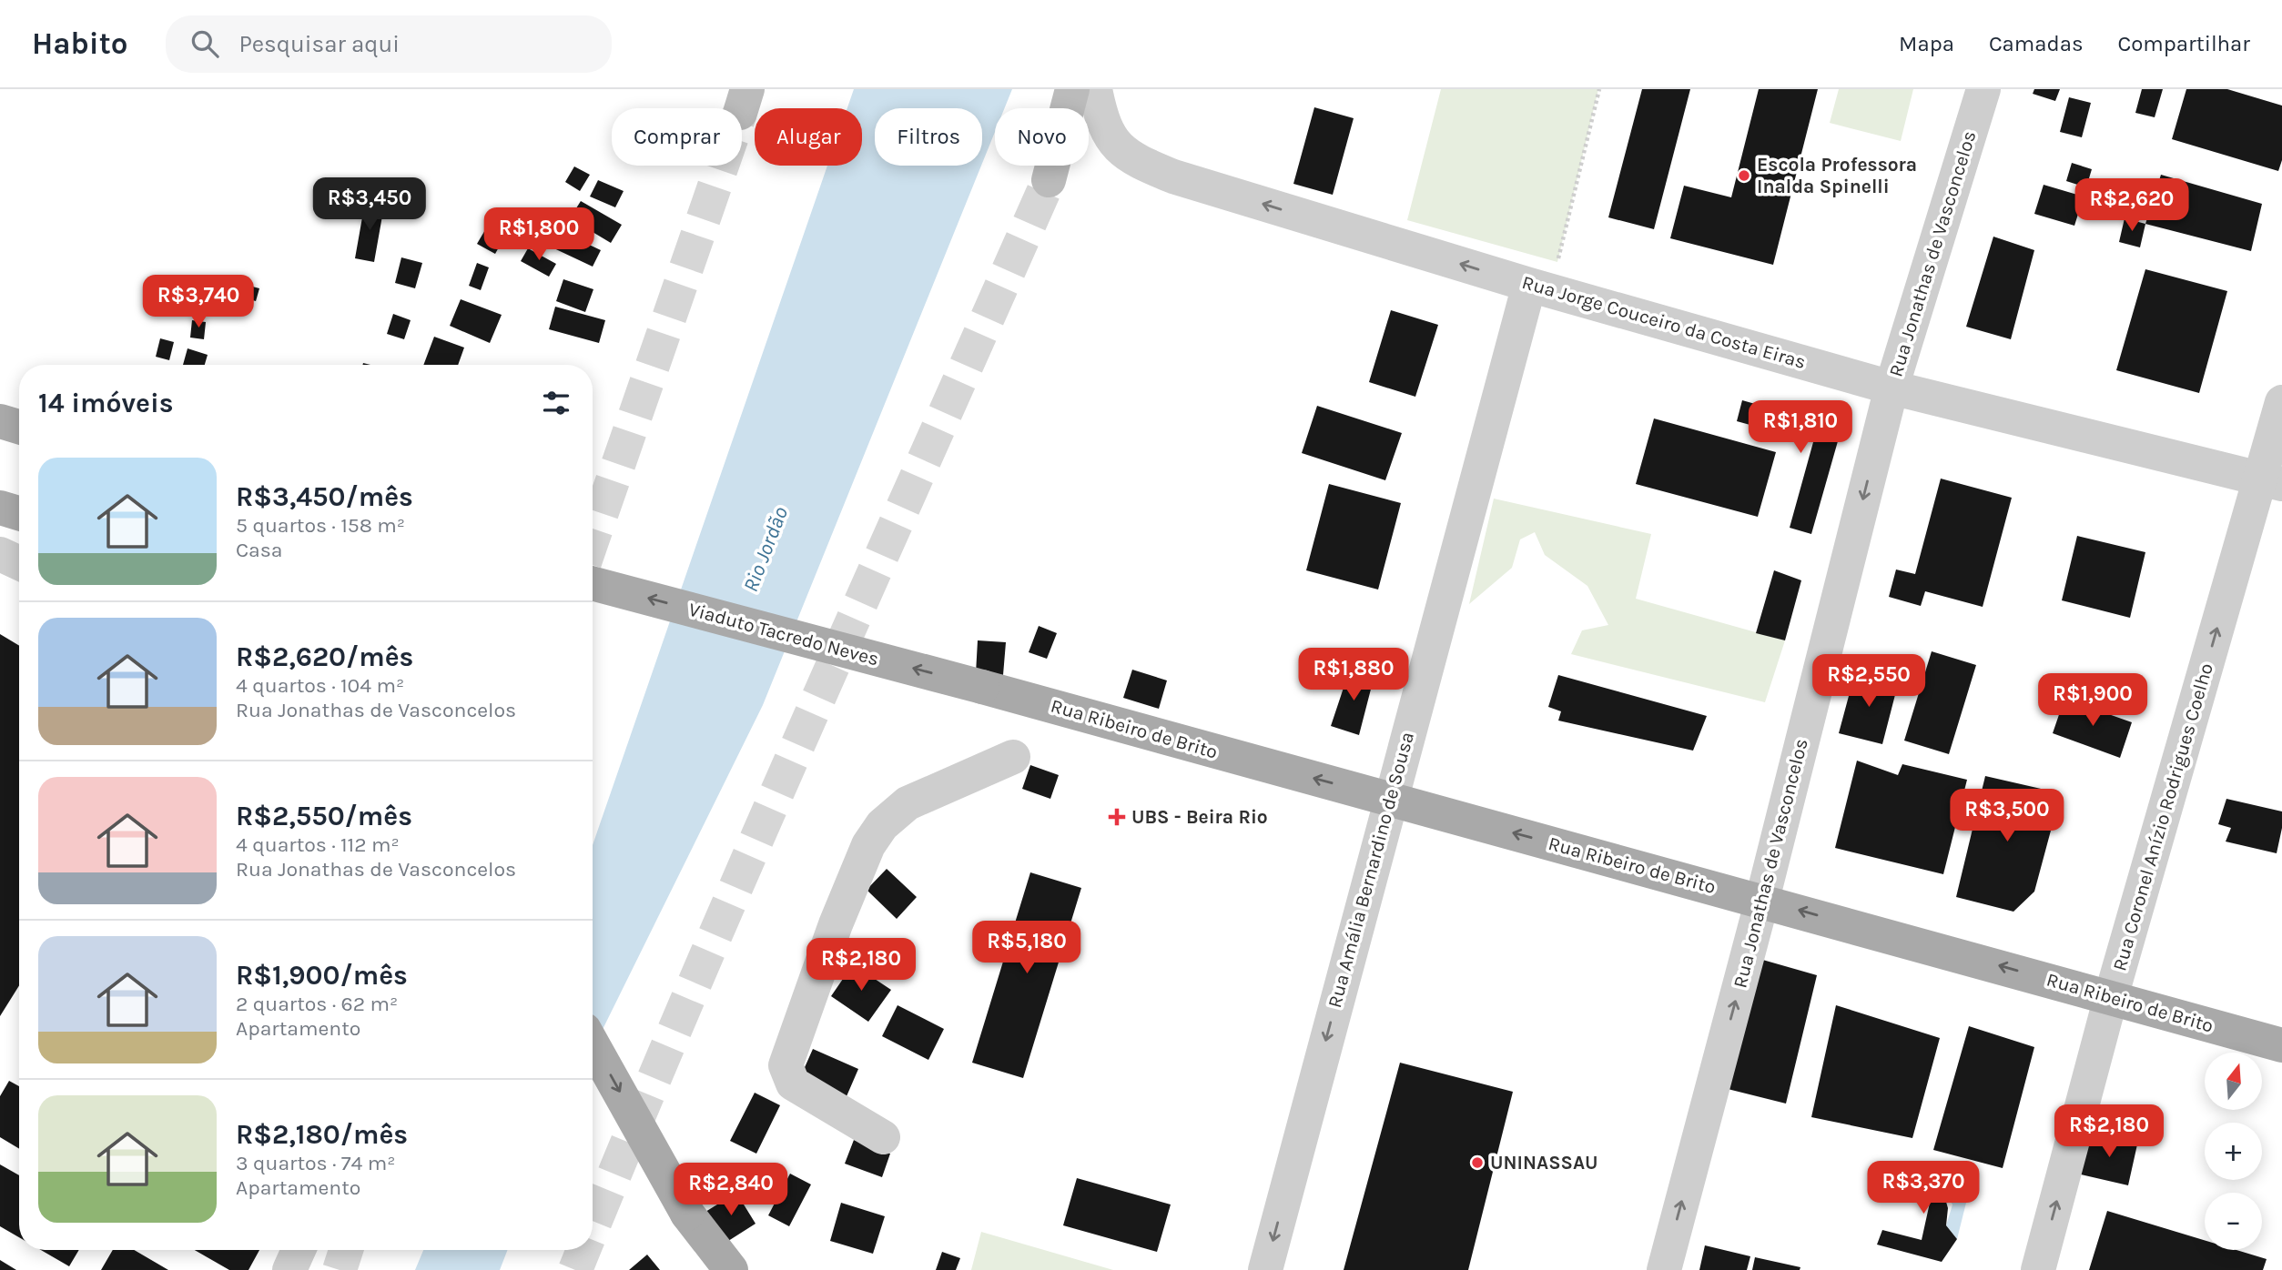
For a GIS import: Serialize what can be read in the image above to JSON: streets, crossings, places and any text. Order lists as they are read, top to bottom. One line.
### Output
{"streets":{"main road":["Viaduto Tacredo Neves","Rua Ribeiro de Brito"],"street":["Rua Jonathas de Vasconcelos","Rua Jorge Couceiro da Costa Eiras","Rua Coronel Anízio Rodrigues Coelho","Rua Amália Bernardino de Sousa"]},"crossings":[["Rua Jonathas de Vasconcelos","Rua Jorge Couceiro da Costa Eiras"],["Rua Jonathas de Vasconcelos","Rua Ribeiro de Brito"],["Rua Jorge Couceiro da Costa Eiras","Rua Coronel Anízio Rodrigues Coelho"],["Rua Jorge Couceiro da Costa Eiras","Rua Amália Bernardino de Sousa"],["Viaduto Tacredo Neves","Rua Ribeiro de Brito"],["Rua Ribeiro de Brito","Rua Coronel Anízio Rodrigues Coelho"],["Rua Ribeiro de Brito","Rua Amália Bernardino de Sousa"]],"one_way":["Rua Jorge Couceiro da Costa Eiras","Viaduto Tacredo Neves","Rua Ribeiro de Brito","Rua Coronel Anízio Rodrigues Coelho","Rua Amália Bernardino de Sousa"],"water":["Rio Jordão"],"places":{"other":["Escola Professora Inalda Spinelli","UNINASSAU"],"health":["UBS - Beira Rio"]},"north":"top","page":{"header":"Habito","search":"Pesquisar aqui","nav":["Mapa","Camadas","Compartilhar"],"chip":["Comprar","Alugar","Filtros","Novo"],"price":["R$3,450","R$2,620","R$1,800","R$3,740","R$1,810","R$1,880","R$2,550","R$1,900","R$3,500","R$5,180","R$2,180","R$2,180","R$3,370","R$2,840"],"heading":"14 imóveis","list":[{"name":"R$3,450/mês","note":"5 quartos · 158 m² · Casa"},{"name":"R$2,620/mês","note":"4 quartos · 104 m² · Rua Jonathas de Vasconcelos"},{"name":"R$2,550/mês","note":"4 quartos · 112 m² · Rua Jonathas de Vasconcelos"},{"name":"R$1,900/mês","note":"2 quartos · 62 m² · Apartamento"},{"name":"R$2,180/mês","note":"3 quartos · 74 m² · Apartamento"}],"map_buttons":["+","−"]}}
